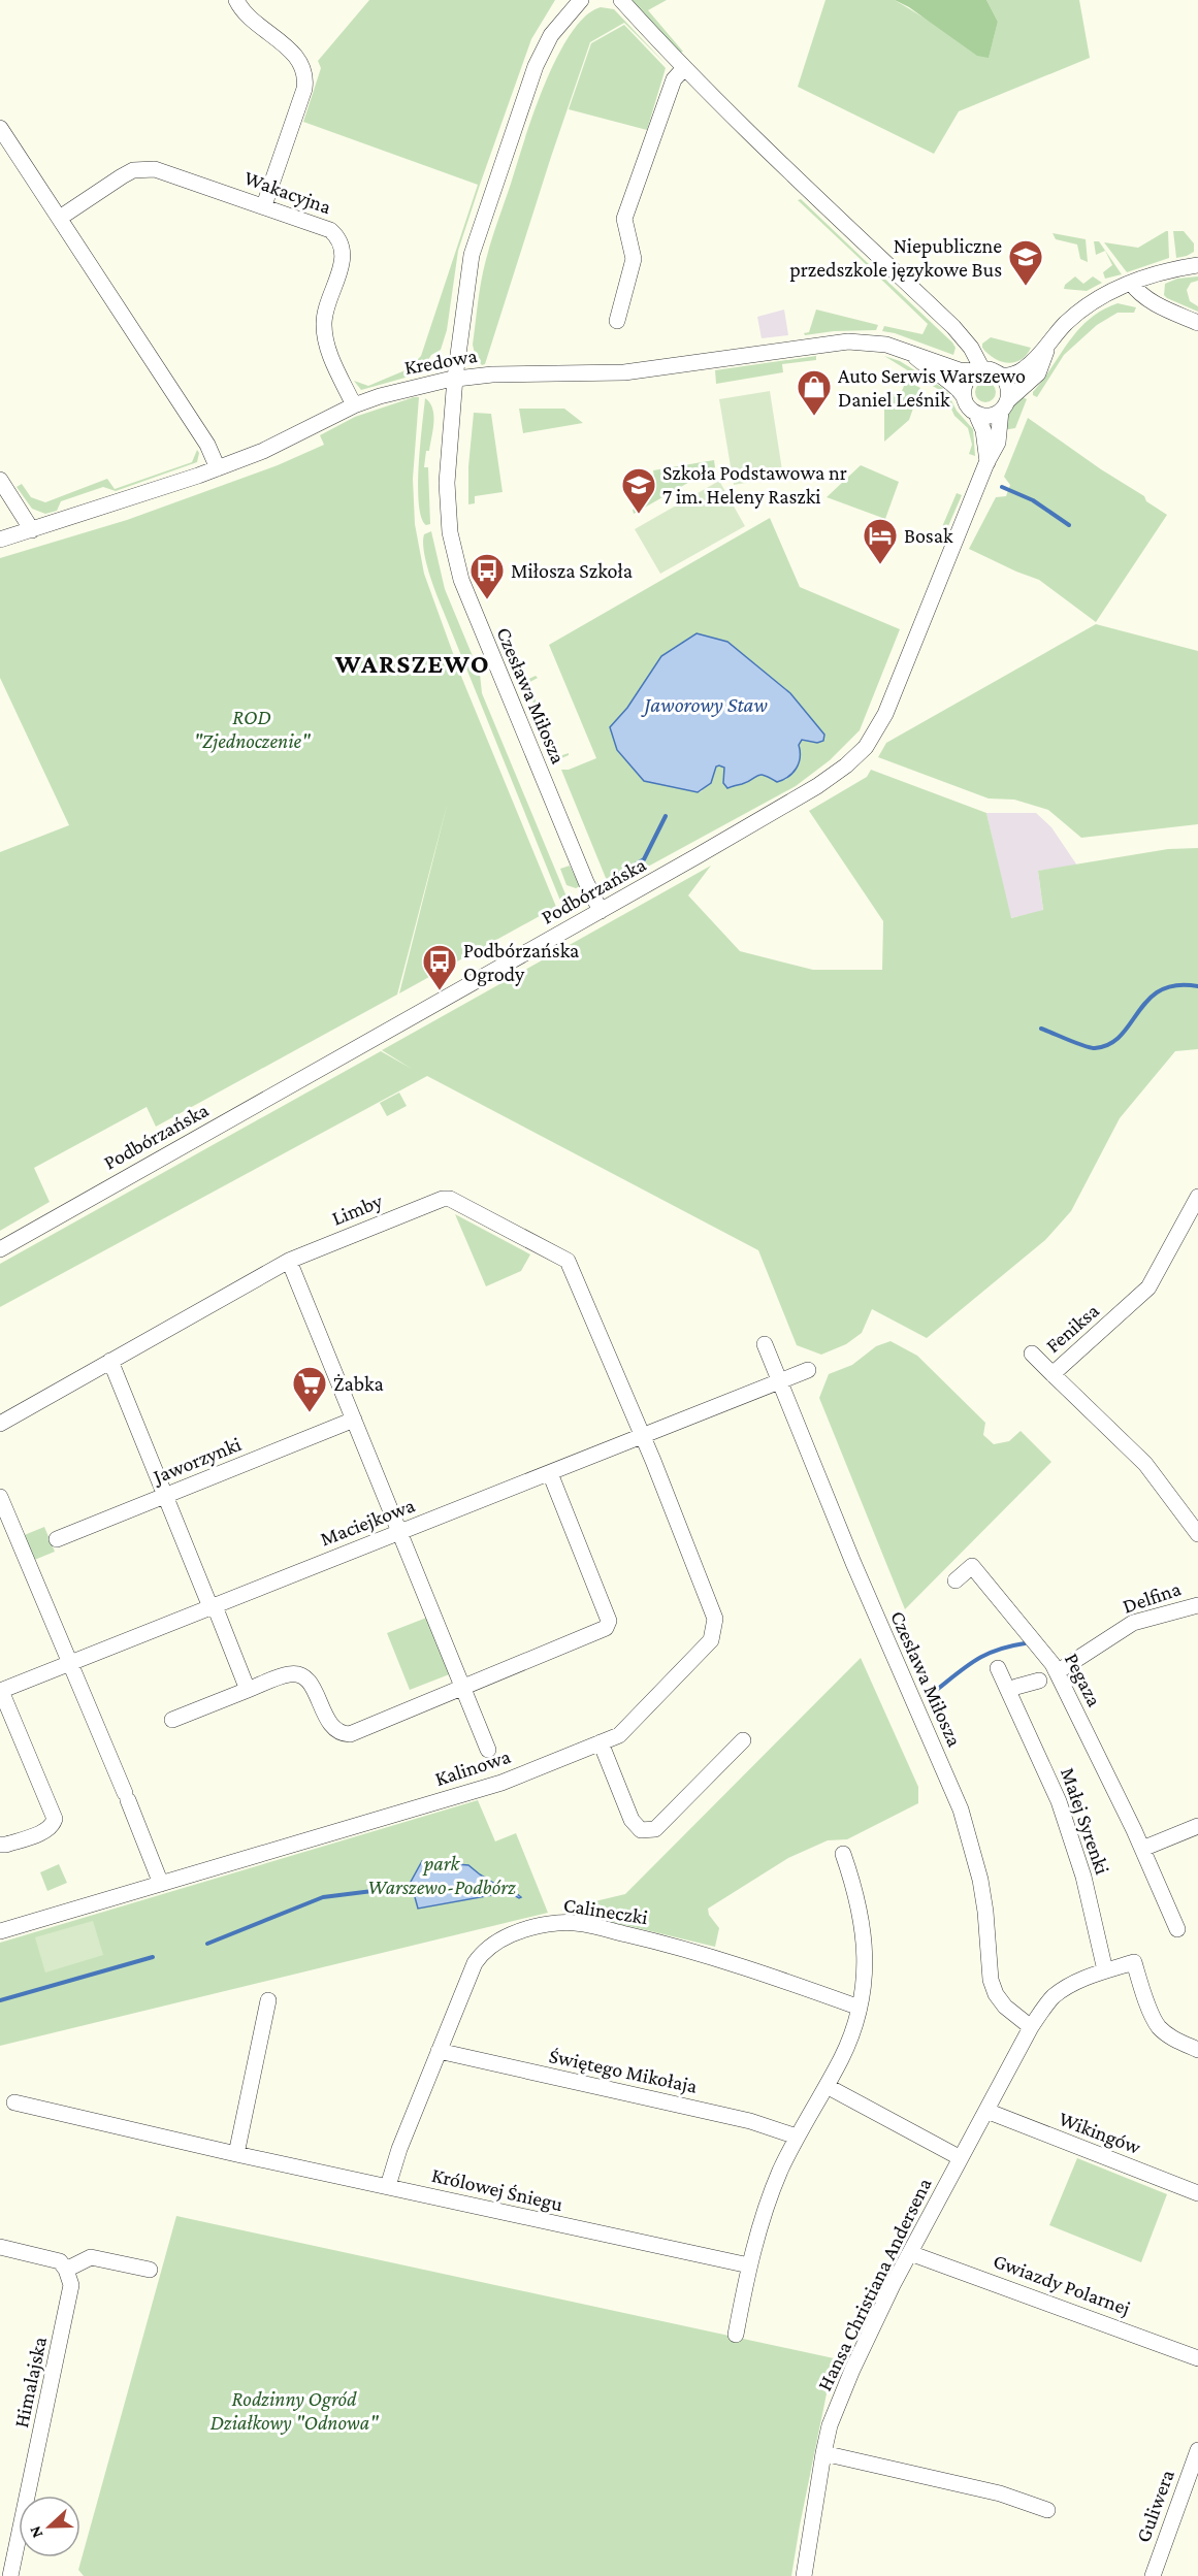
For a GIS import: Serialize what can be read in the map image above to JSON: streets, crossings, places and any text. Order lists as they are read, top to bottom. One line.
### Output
{"streets":{"street":["Wakacyjna","Kredowa","Czesława Miłosza","Podbórzańska","Limby","Feniksa","Jaworzynki","Maciejkowa","Delfina","Pegaza","Kalinowa","Małej Syrenki","Calineczki","Świętego Mikołaja","Wikingów","Królowej Śniegu","Hansa Christiana Andersena","Gwiazdy Polarnej","Himalajska","Guliwera"]},"crossings":[["Wakacyjna","Kredowa"],["Kredowa","Czesława Miłosza"],["Kredowa","Podbórzańska"],["Czesława Miłosza","Podbórzańska"],["Czesława Miłosza","Maciejkowa"],["Czesława Miłosza","Hansa Christiana Andersena"],["Limby","Maciejkowa"],["Limby","Kalinowa"],["Maciejkowa","Kalinowa"],["Delfina","Pegaza"],["Małej Syrenki","Hansa Christiana Andersena"],["Calineczki","Świętego Mikołaja"],["Calineczki","Królowej Śniegu"],["Wikingów","Hansa Christiana Andersena"],["Hansa Christiana Andersena","Gwiazdy Polarnej"]],"districts":["WARSZEWO"],"water":["Jaworowy Staw"],"parks":["ROD \"Zjednoczenie\"","park Warszewo-Podbórz","Rodzinny Ogród Działkowy \"Odnowa\""],"places":{"school or university":["Niepubliczne przedszkole językowe Bus","Szkoła Podstawowa nr 7 im. Heleny Raszki"],"shop":["Auto Serwis Warszewo Daniel Leśnik"],"hotel":["Bosak"],"bus stop":["Miłosza Szkoła","Podbórzańska Ogrody"],"supermarket":["Żabka"]},"north":"left"}
